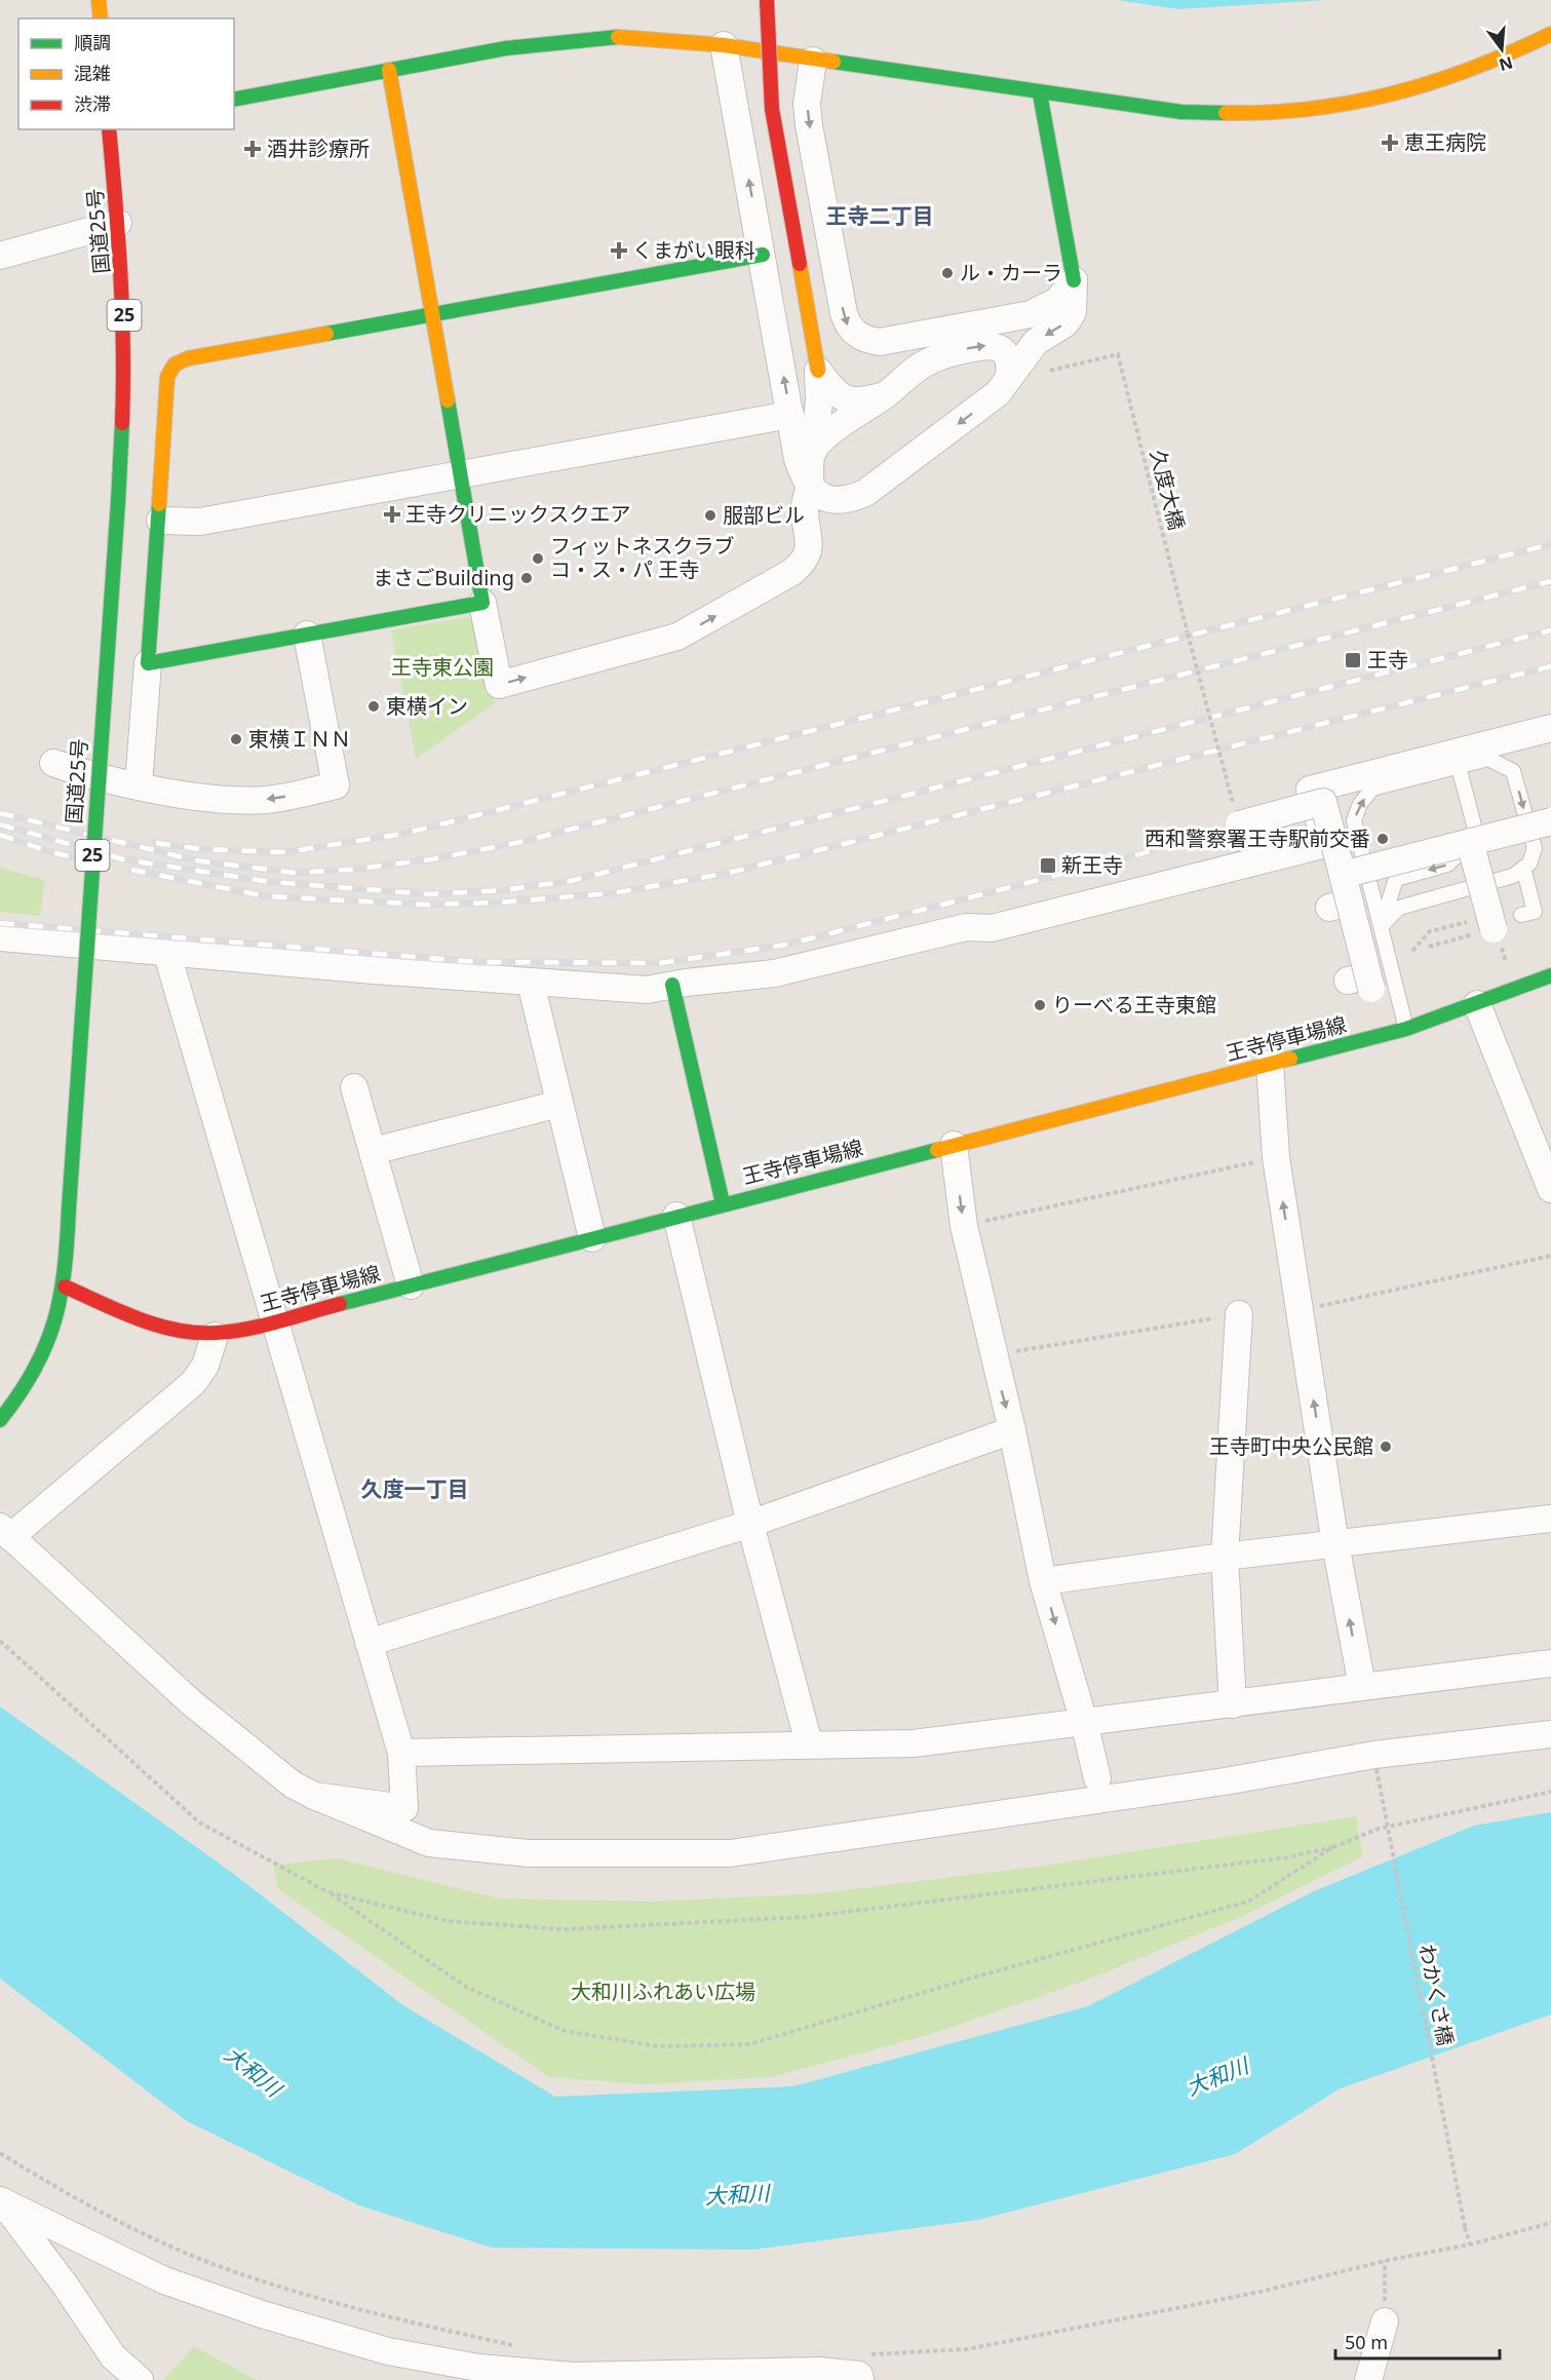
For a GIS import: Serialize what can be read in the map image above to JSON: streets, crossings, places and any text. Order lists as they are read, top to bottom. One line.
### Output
{"streets":{"main road":["国道25号","25","王寺停車場線"],"path":["久度大橋","わかくさ橋"]},"crossings":[["国道25号","王寺停車場線"]],"districts":["王寺二丁目","久度一丁目"],"water":["大和川"],"parks":["王寺東公園","大和川ふれあい広場"],"places":{"health":["恵王病院","酒井診療所","くまがい眼科","王寺クリニックスクエア"],"other":["ル・カーラ","服部ビル","フィットネスクラブ コ・ス・パ 王寺","まさごBuilding","東横イン","東横ＩＮＮ","西和警察署王寺駅前交番","りーべる王寺東館","王寺町中央公民館"],"transit":["王寺","新王寺"]},"legend":["順調","混雑","渋滞"],"scale_bar":"50 m","north":"bottom"}
